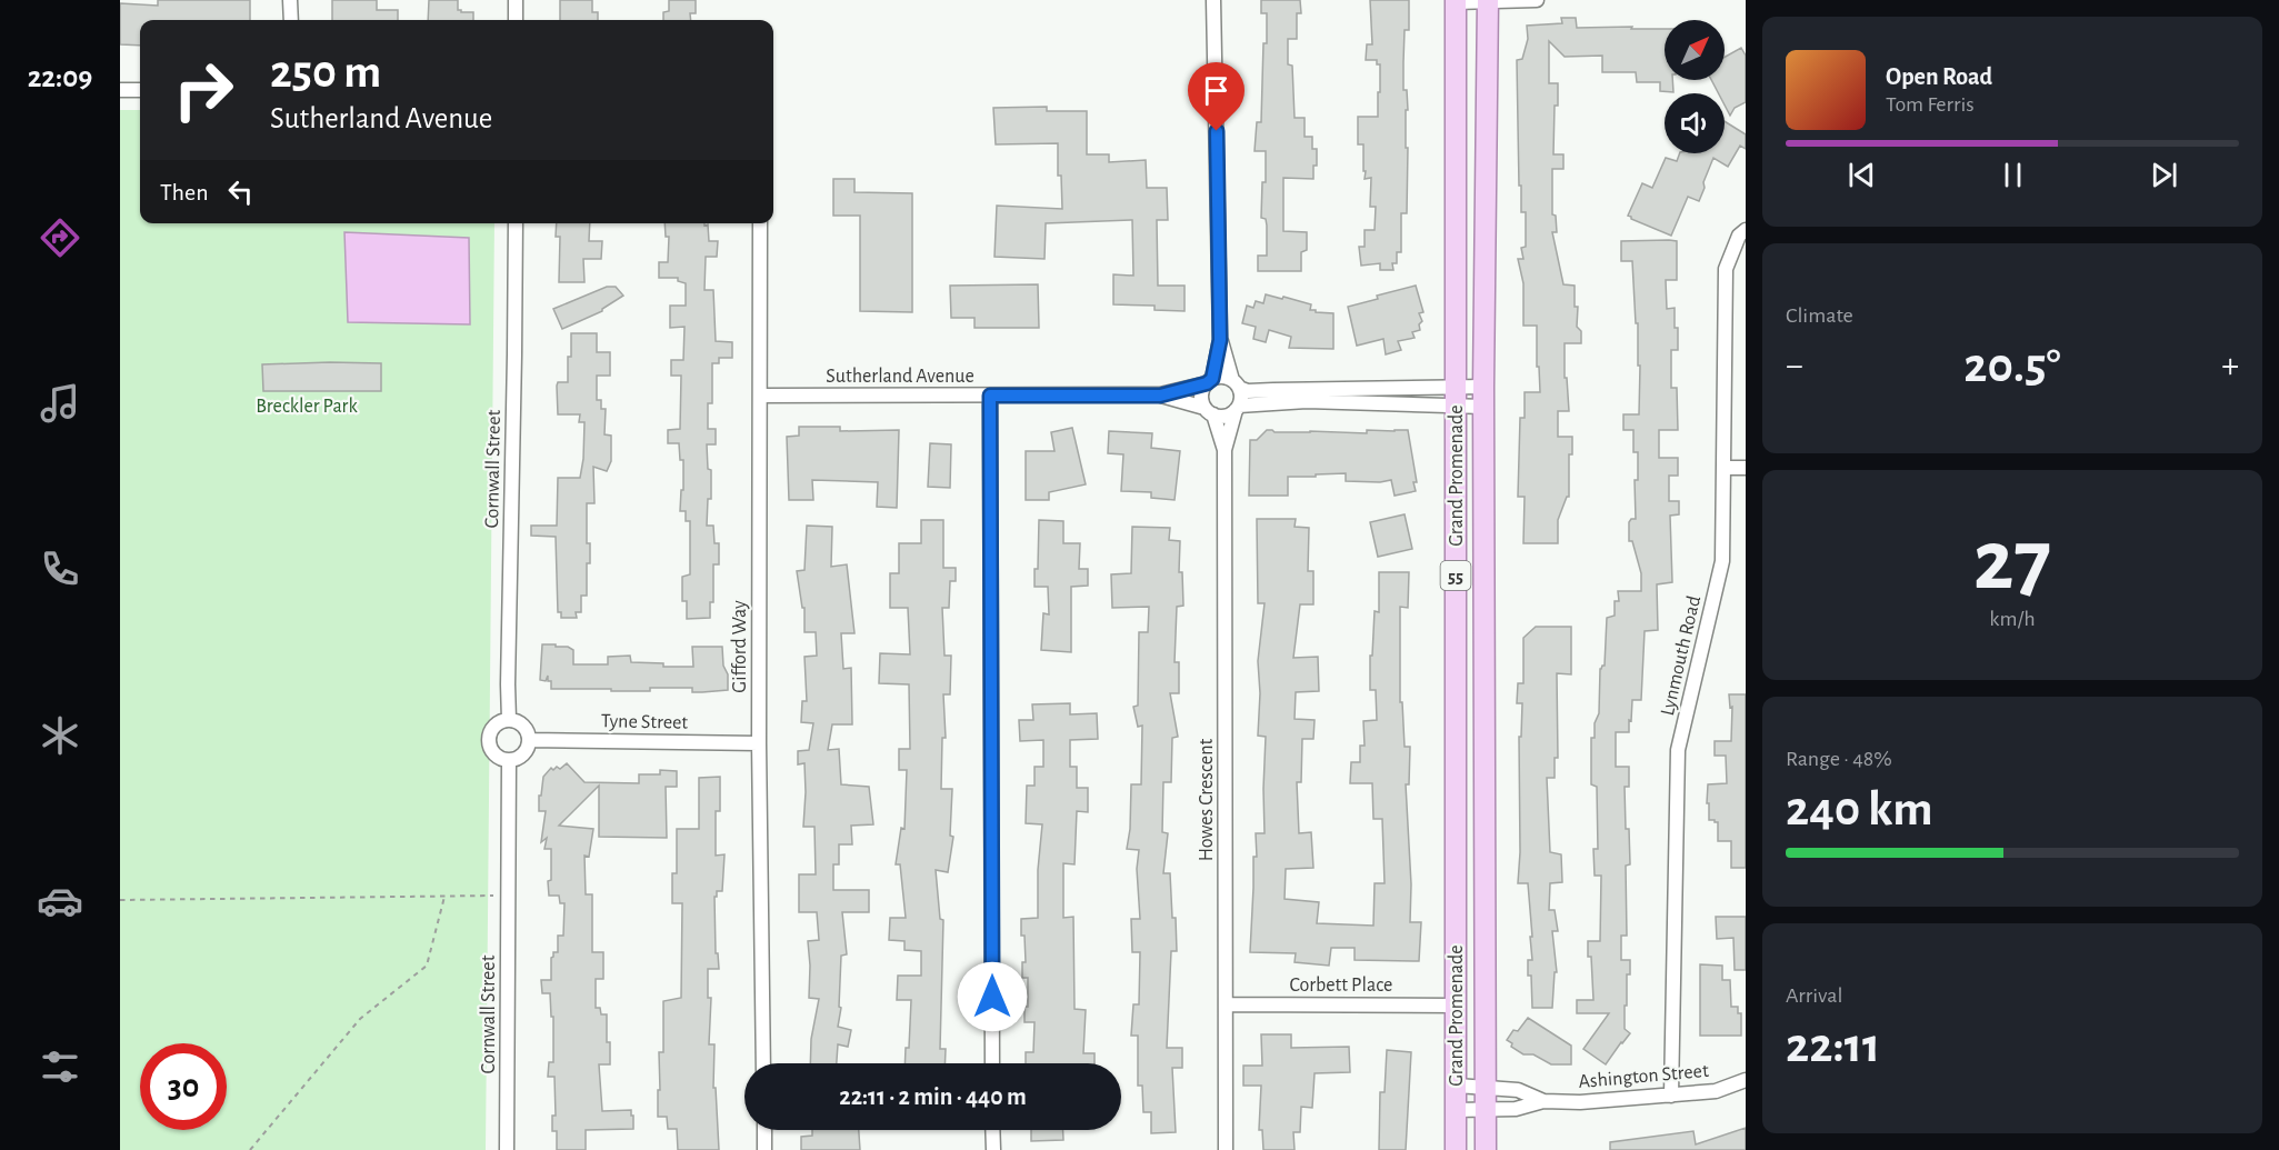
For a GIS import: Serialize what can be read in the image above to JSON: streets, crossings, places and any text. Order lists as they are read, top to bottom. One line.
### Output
{"streets":{"main road":["Grand Promenade","55"],"street":["Sutherland Avenue","Cornwall Street","Gifford Way","Lynmouth Road","Tyne Street","Howes Crescent","Corbett Place","Ashington Street"]},"crossings":[["Sutherland Avenue","Gifford Way"],["Sutherland Avenue","Howes Crescent"],["Cornwall Street","Tyne Street"],["Grand Promenade","Corbett Place"],["Grand Promenade","Ashington Street"],["Gifford Way","Tyne Street"],["Lynmouth Road","Ashington Street"],["Howes Crescent","Corbett Place"]],"parks":["Breckler Park"],"north":"top right","page":{"tabs":"22:09","turn":["250 m","Sutherland Avenue"],"song":["Open Road","Tom Ferris"],"then":"Then","tile":["Climate",["27","km/h"],["Range · 48%","240 km"],["Arrival","22:11"]],"heat":["−","20.5°","+"],"limit":"30","trip":"22:11 · 2 min · 440 m"}}
